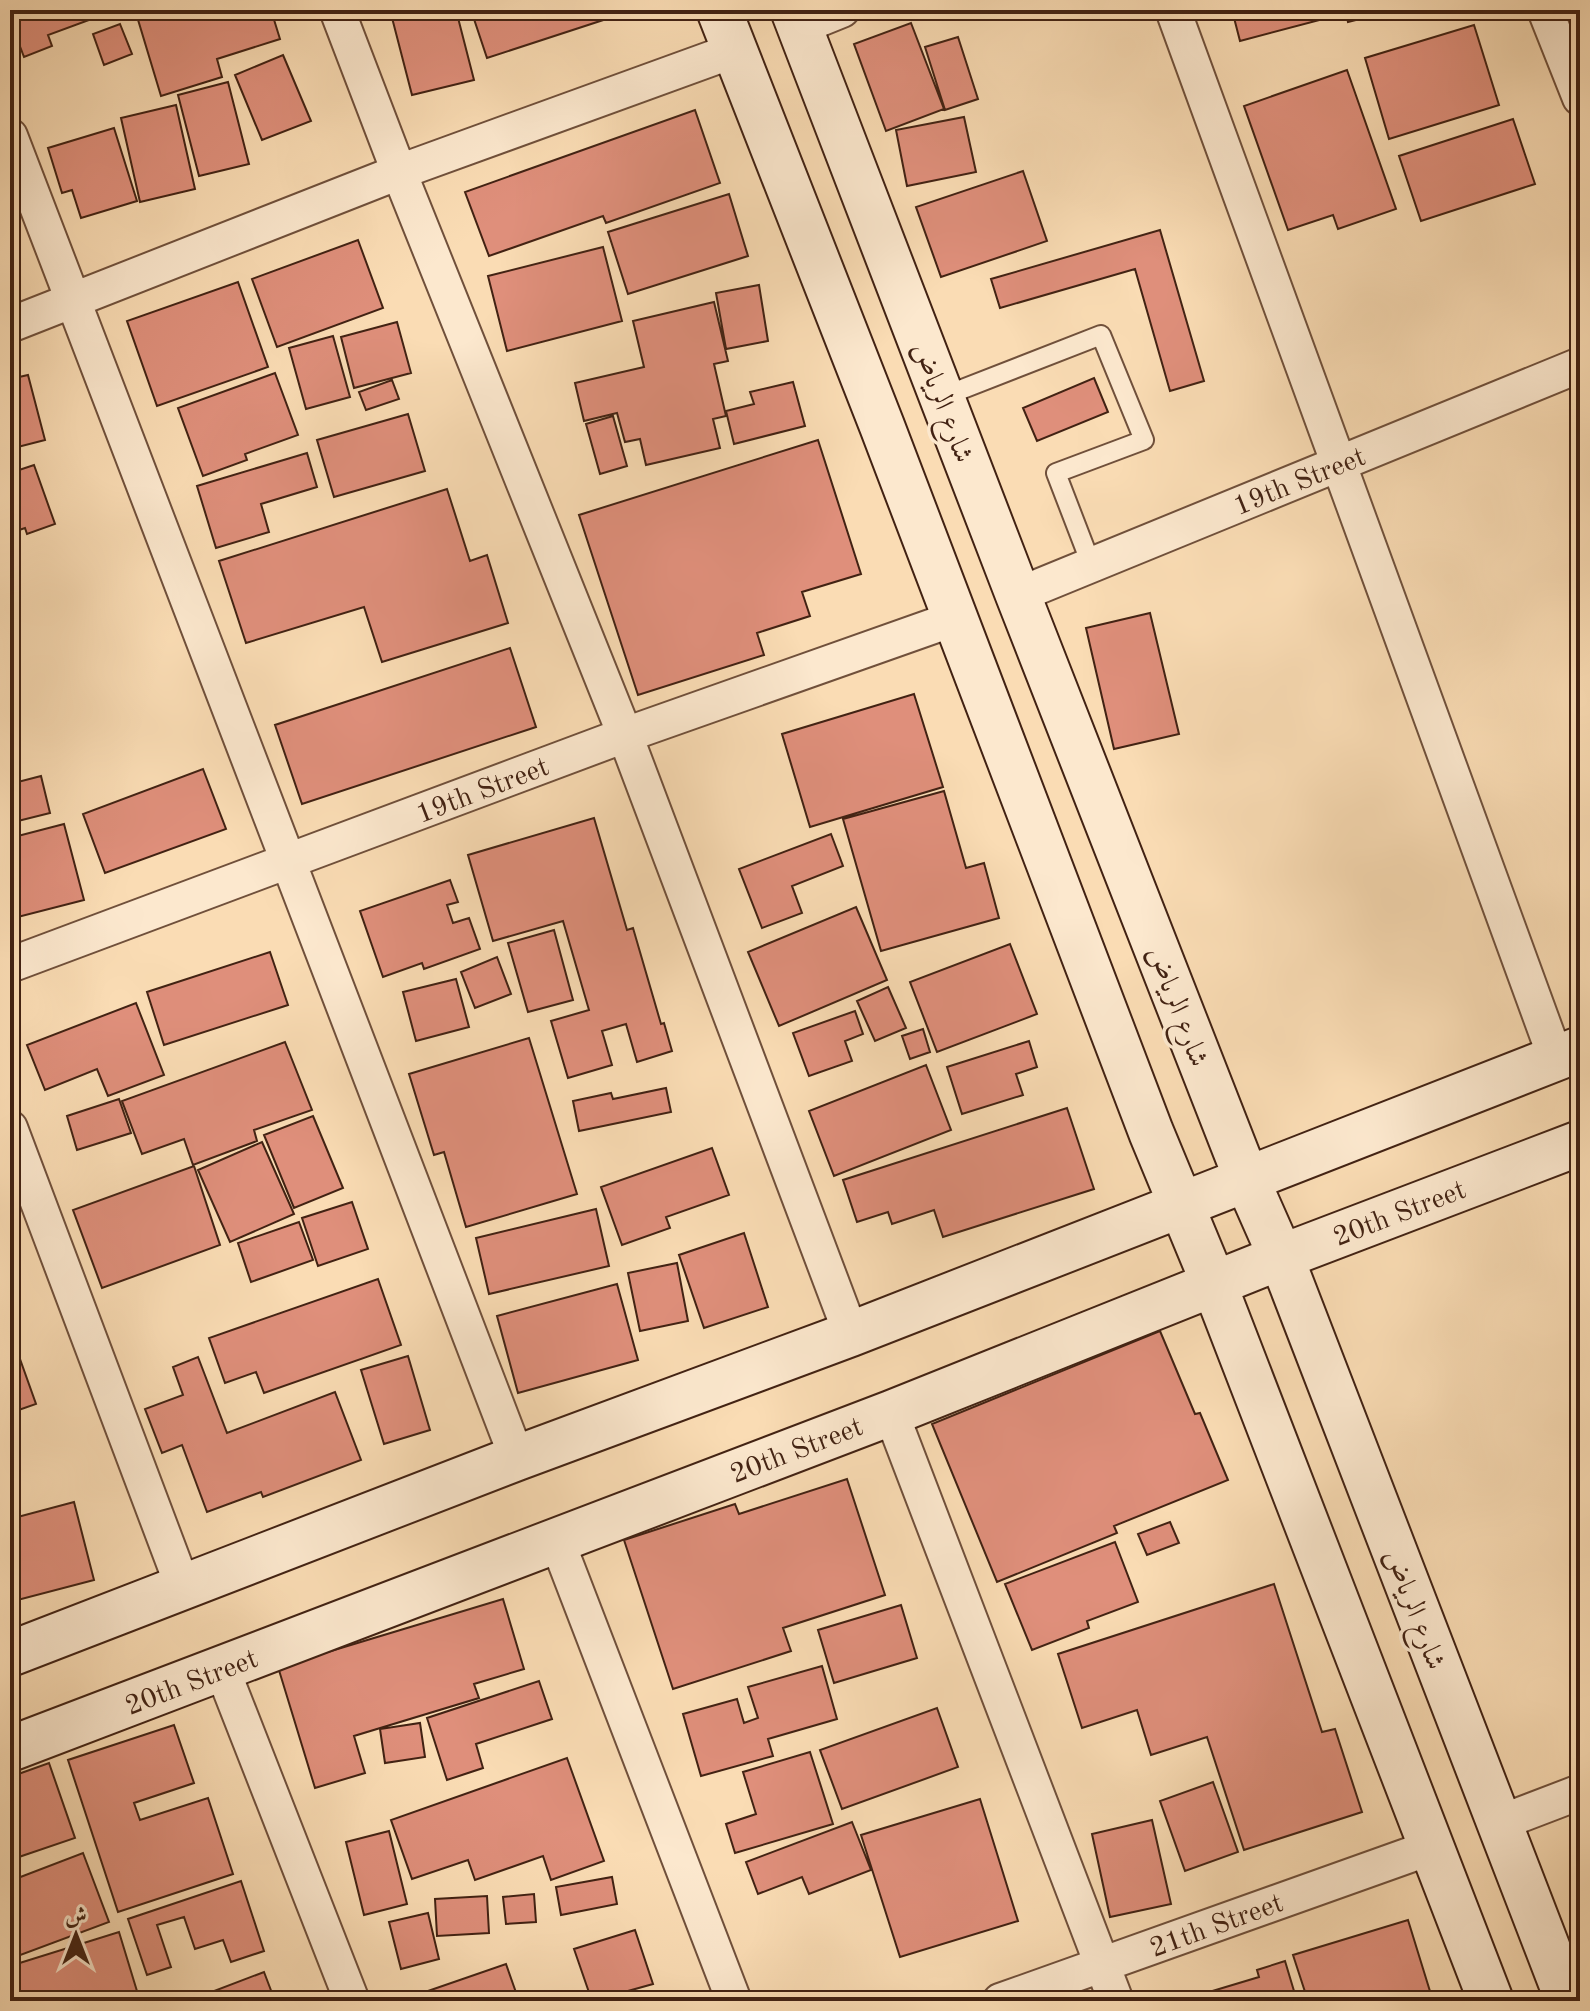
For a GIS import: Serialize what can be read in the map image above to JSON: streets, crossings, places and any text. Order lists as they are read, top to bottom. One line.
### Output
{"streets":{"main road":["شارع الرياض","20th Street"],"street":["19th Street","21th Street"]},"crossings":[["شارع الرياض","19th Street"],["شارع الرياض","20th Street"]],"north":"top"}
